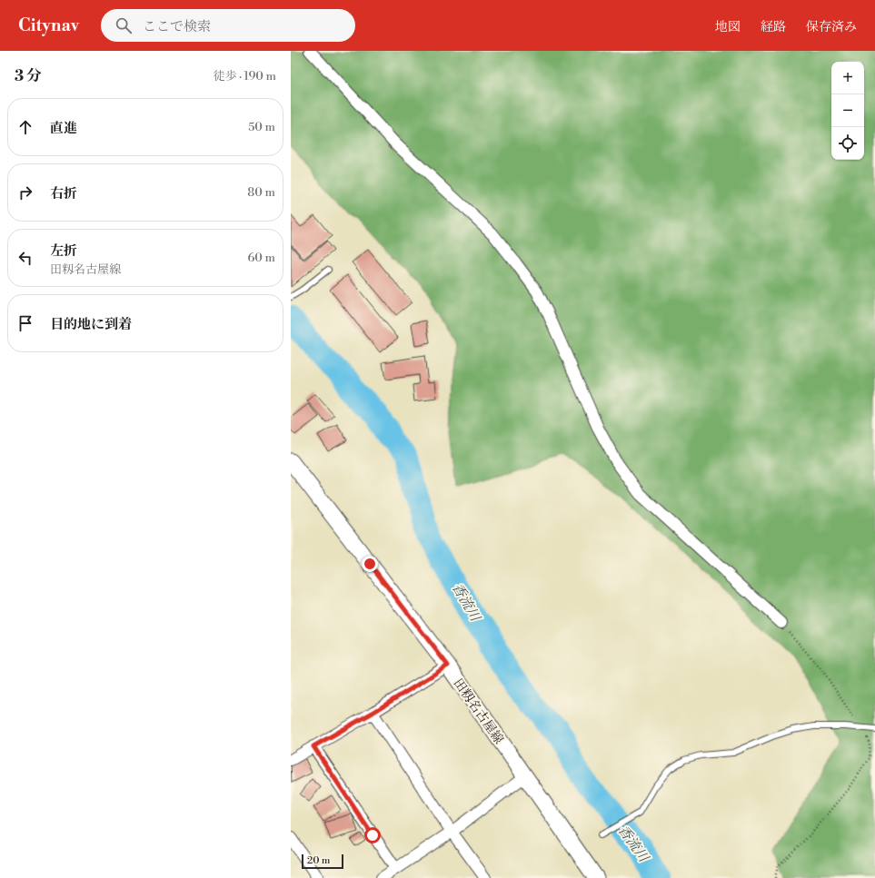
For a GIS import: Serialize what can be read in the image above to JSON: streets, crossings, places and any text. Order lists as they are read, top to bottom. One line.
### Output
{"streets":{"main road":["田籾名古屋線"]},"water":["香流川"],"scale_bar":"20 m","page":{"header":"Citynav","search":"ここで検索","nav":["地図","経路","保存済み"],"heading":["3 分","徒歩 · 190 m"],"map_buttons":["+","−"],"list":[["直進","50 m"],["右折","80 m"],["左折","田籾名古屋線","60 m"],"目的地に到着"],"scale":"20 m"}}
